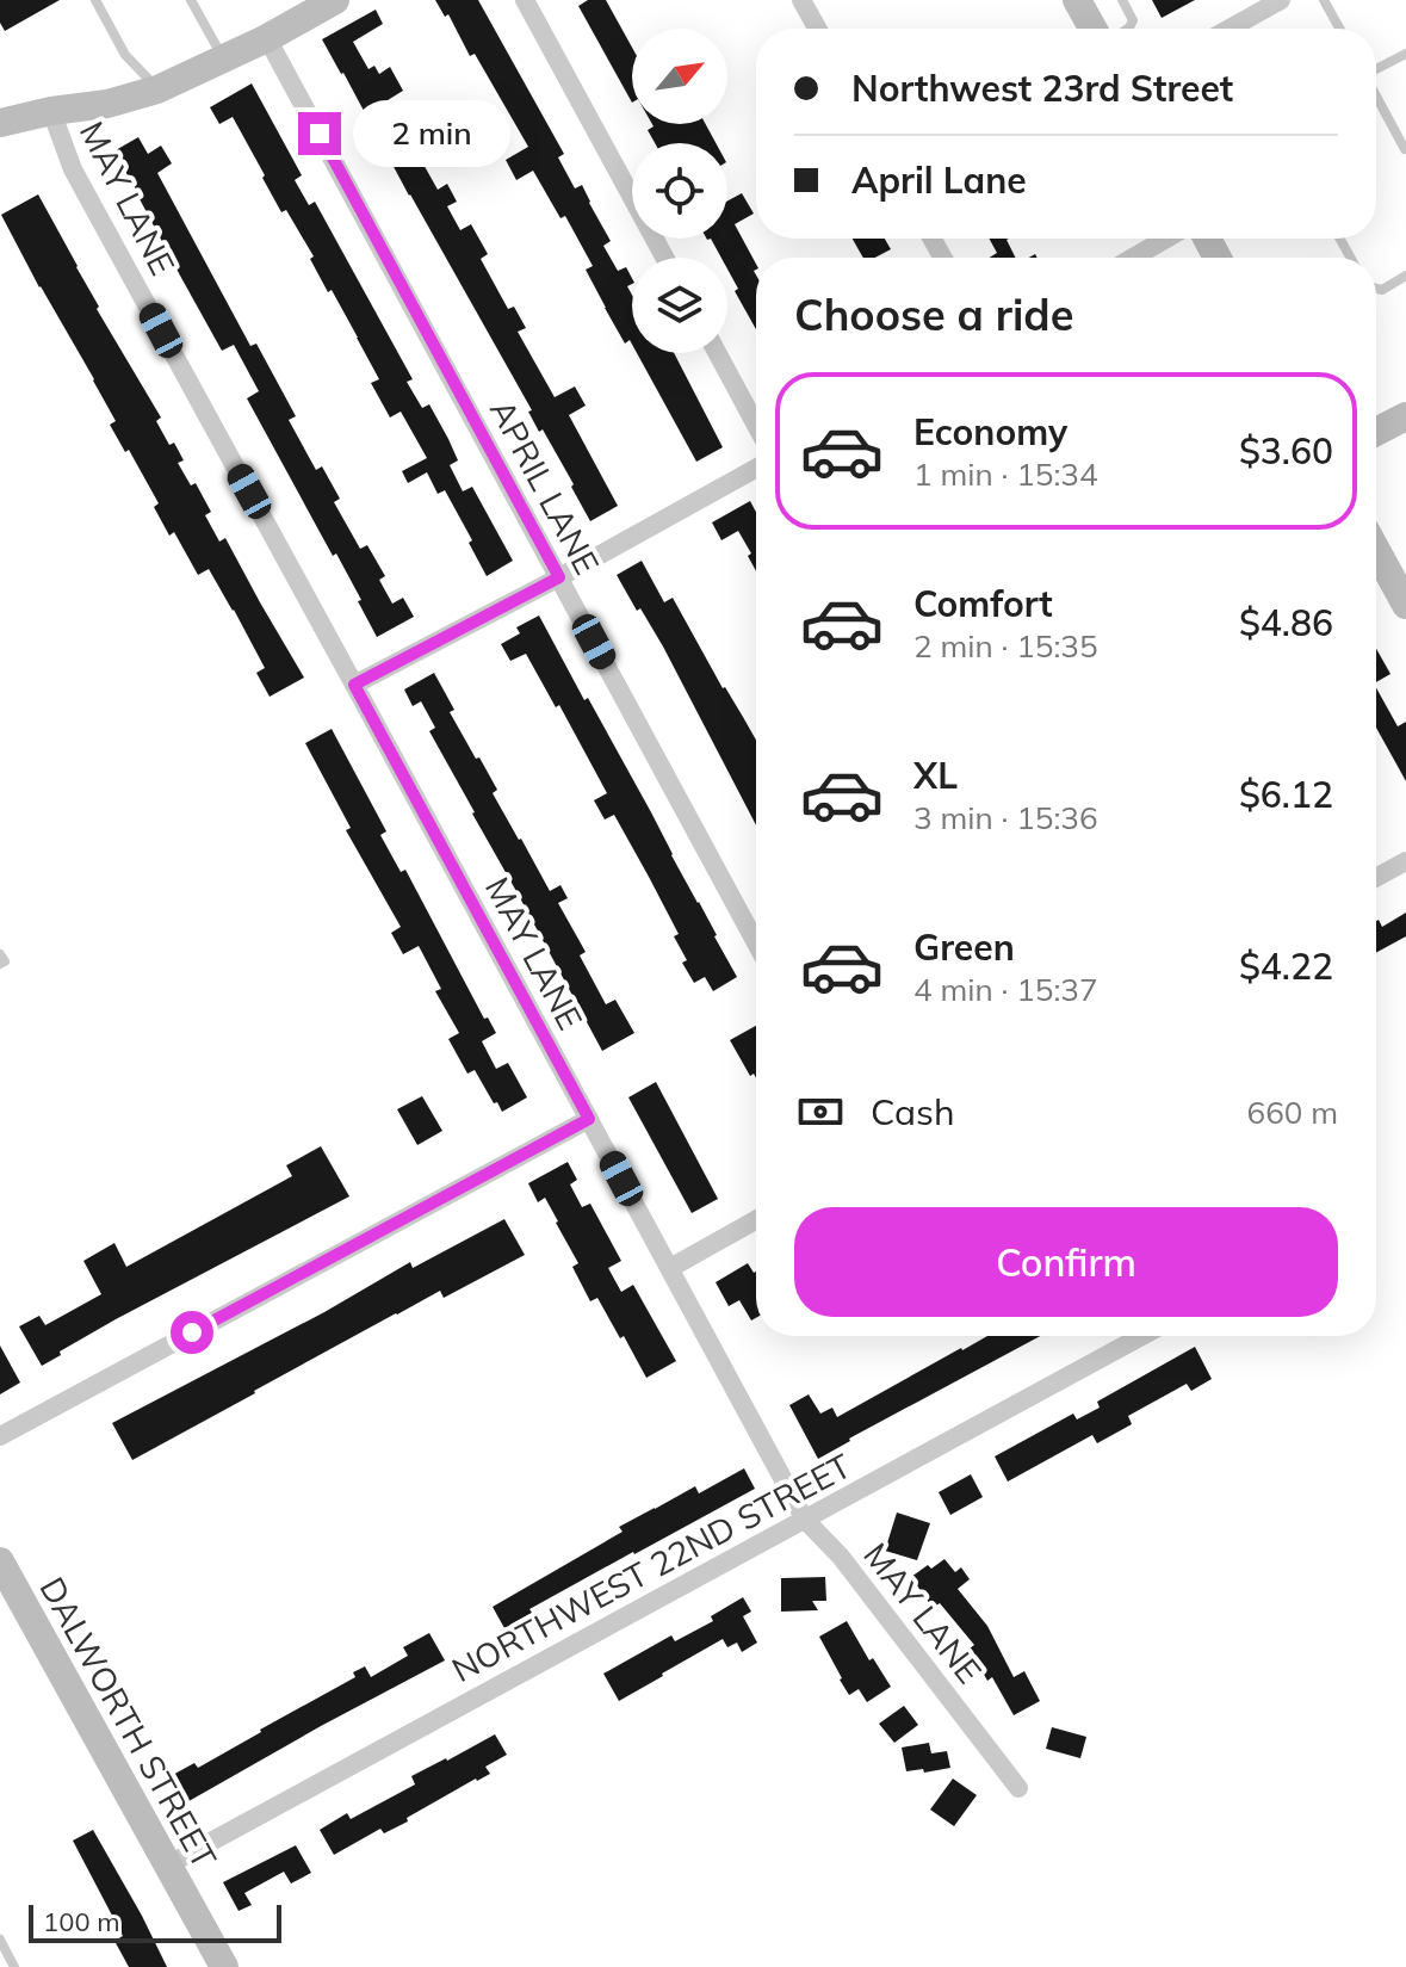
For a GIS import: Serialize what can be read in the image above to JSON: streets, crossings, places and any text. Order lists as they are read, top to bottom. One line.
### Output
{"streets":{"street":["MAY LANE","APRIL LANE","NORTHWEST 22ND STREET","DALWORTH STREET"]},"crossings":[["MAY LANE","NORTHWEST 22ND STREET"],["NORTHWEST 22ND STREET","DALWORTH STREET"]],"scale_bar":"100 m","north":"top right","page":{"banner":["Northwest 23rd Street","April Lane"],"bubble":"2 min","heading":"Choose a ride","list":[{"name":"Economy","note":"1 min · 15:34","value":"$3.60"},{"name":"Comfort","note":"2 min · 15:35","value":"$4.86"},{"name":"XL","note":"3 min · 15:36","value":"$6.12"},{"name":"Green","note":"4 min · 15:37","value":"$4.22"}],"pay":["Cash","660 m"],"buttons":"Confirm","scale":"100 m"}}
